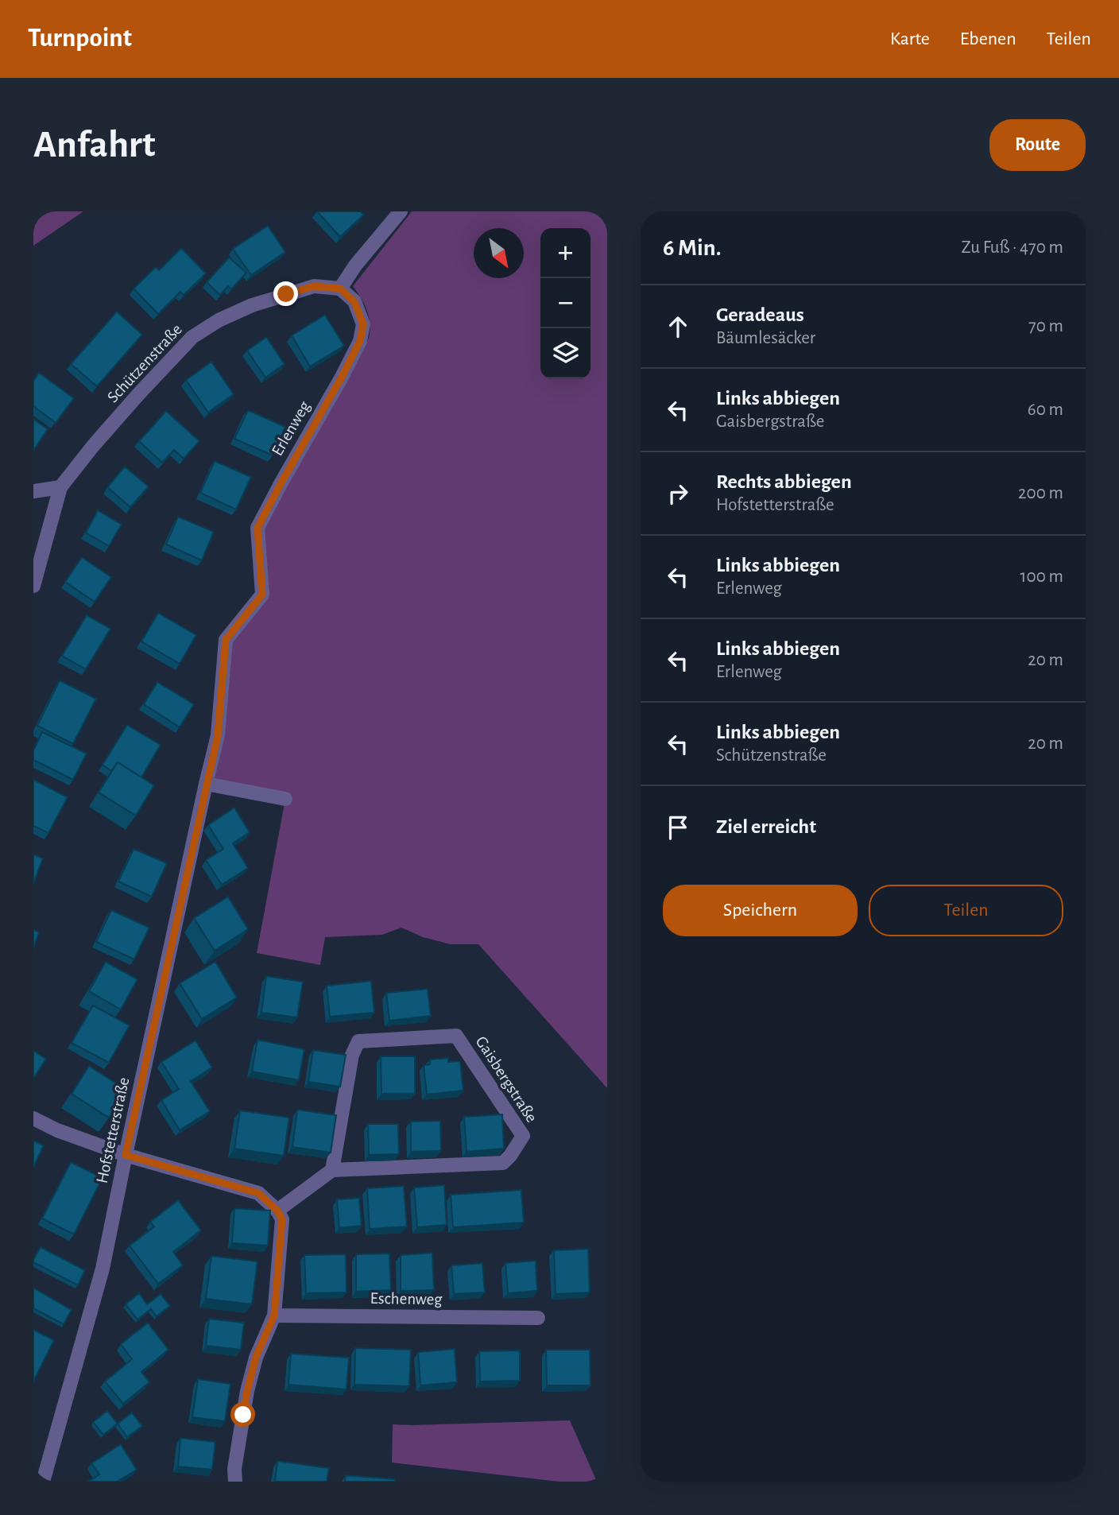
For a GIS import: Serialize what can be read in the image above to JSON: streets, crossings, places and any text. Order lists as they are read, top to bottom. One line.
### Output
{"streets":{"street":["Schützenstraße","Erlenweg","Gaisbergstraße","Hofstetterstraße","Eschenweg"]},"crossings":[["Schützenstraße","Erlenweg"],["Erlenweg","Hofstetterstraße"]],"north":"bottom right","page":{"header":"Turnpoint","nav":["Karte","Ebenen","Teilen"],"buttons":["Route",["Speichern","Teilen"]],"title":"Anfahrt","heading":["6 Min.","Zu Fuß · 470 m"],"map_buttons":["+","−"],"list":[["Geradeaus","Bäumlesäcker","70 m"],["Links abbiegen","Gaisbergstraße","60 m"],["Rechts abbiegen","Hofstetterstraße","200 m"],["Links abbiegen","Erlenweg","100 m"],["Links abbiegen","Erlenweg","20 m"],["Links abbiegen","Schützenstraße","20 m"],"Ziel erreicht"]}}
